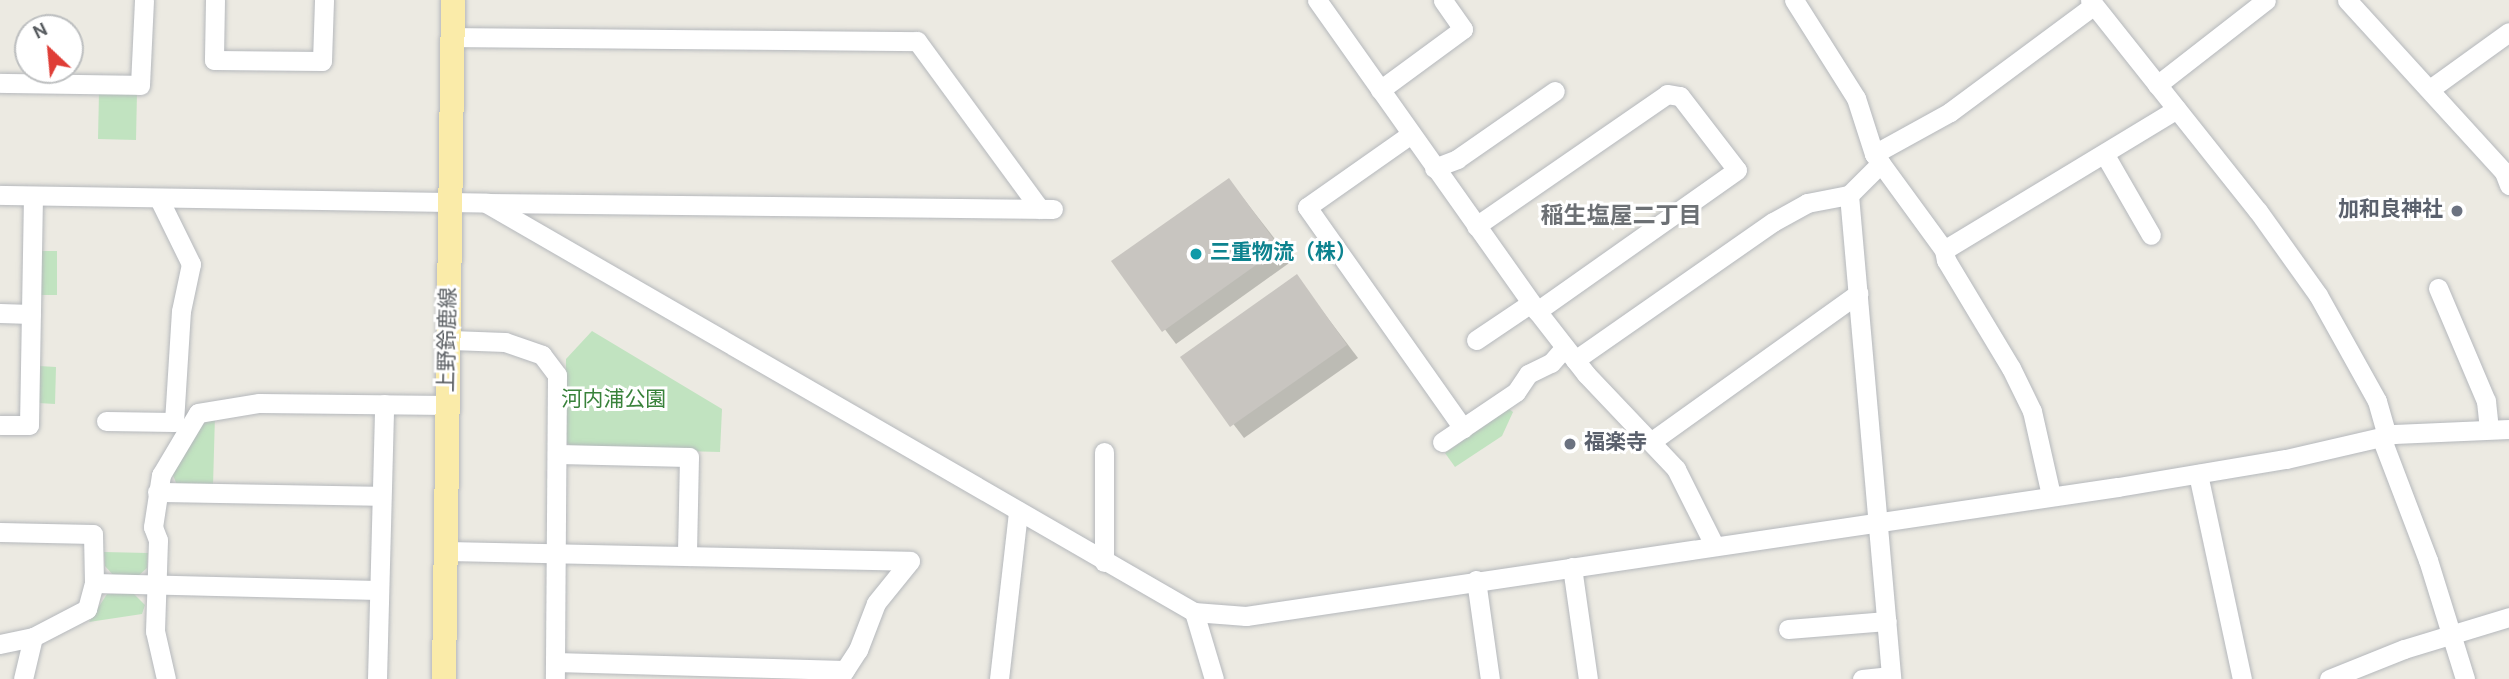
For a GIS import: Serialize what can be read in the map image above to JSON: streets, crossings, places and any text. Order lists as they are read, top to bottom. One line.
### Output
{"streets":{"main road":["上野鈴鹿線"]},"districts":["稲生塩屋二丁目"],"parks":["河内浦公園"],"places":["加和良神社","三重物流（株）","福楽寺"],"north":"top left"}
